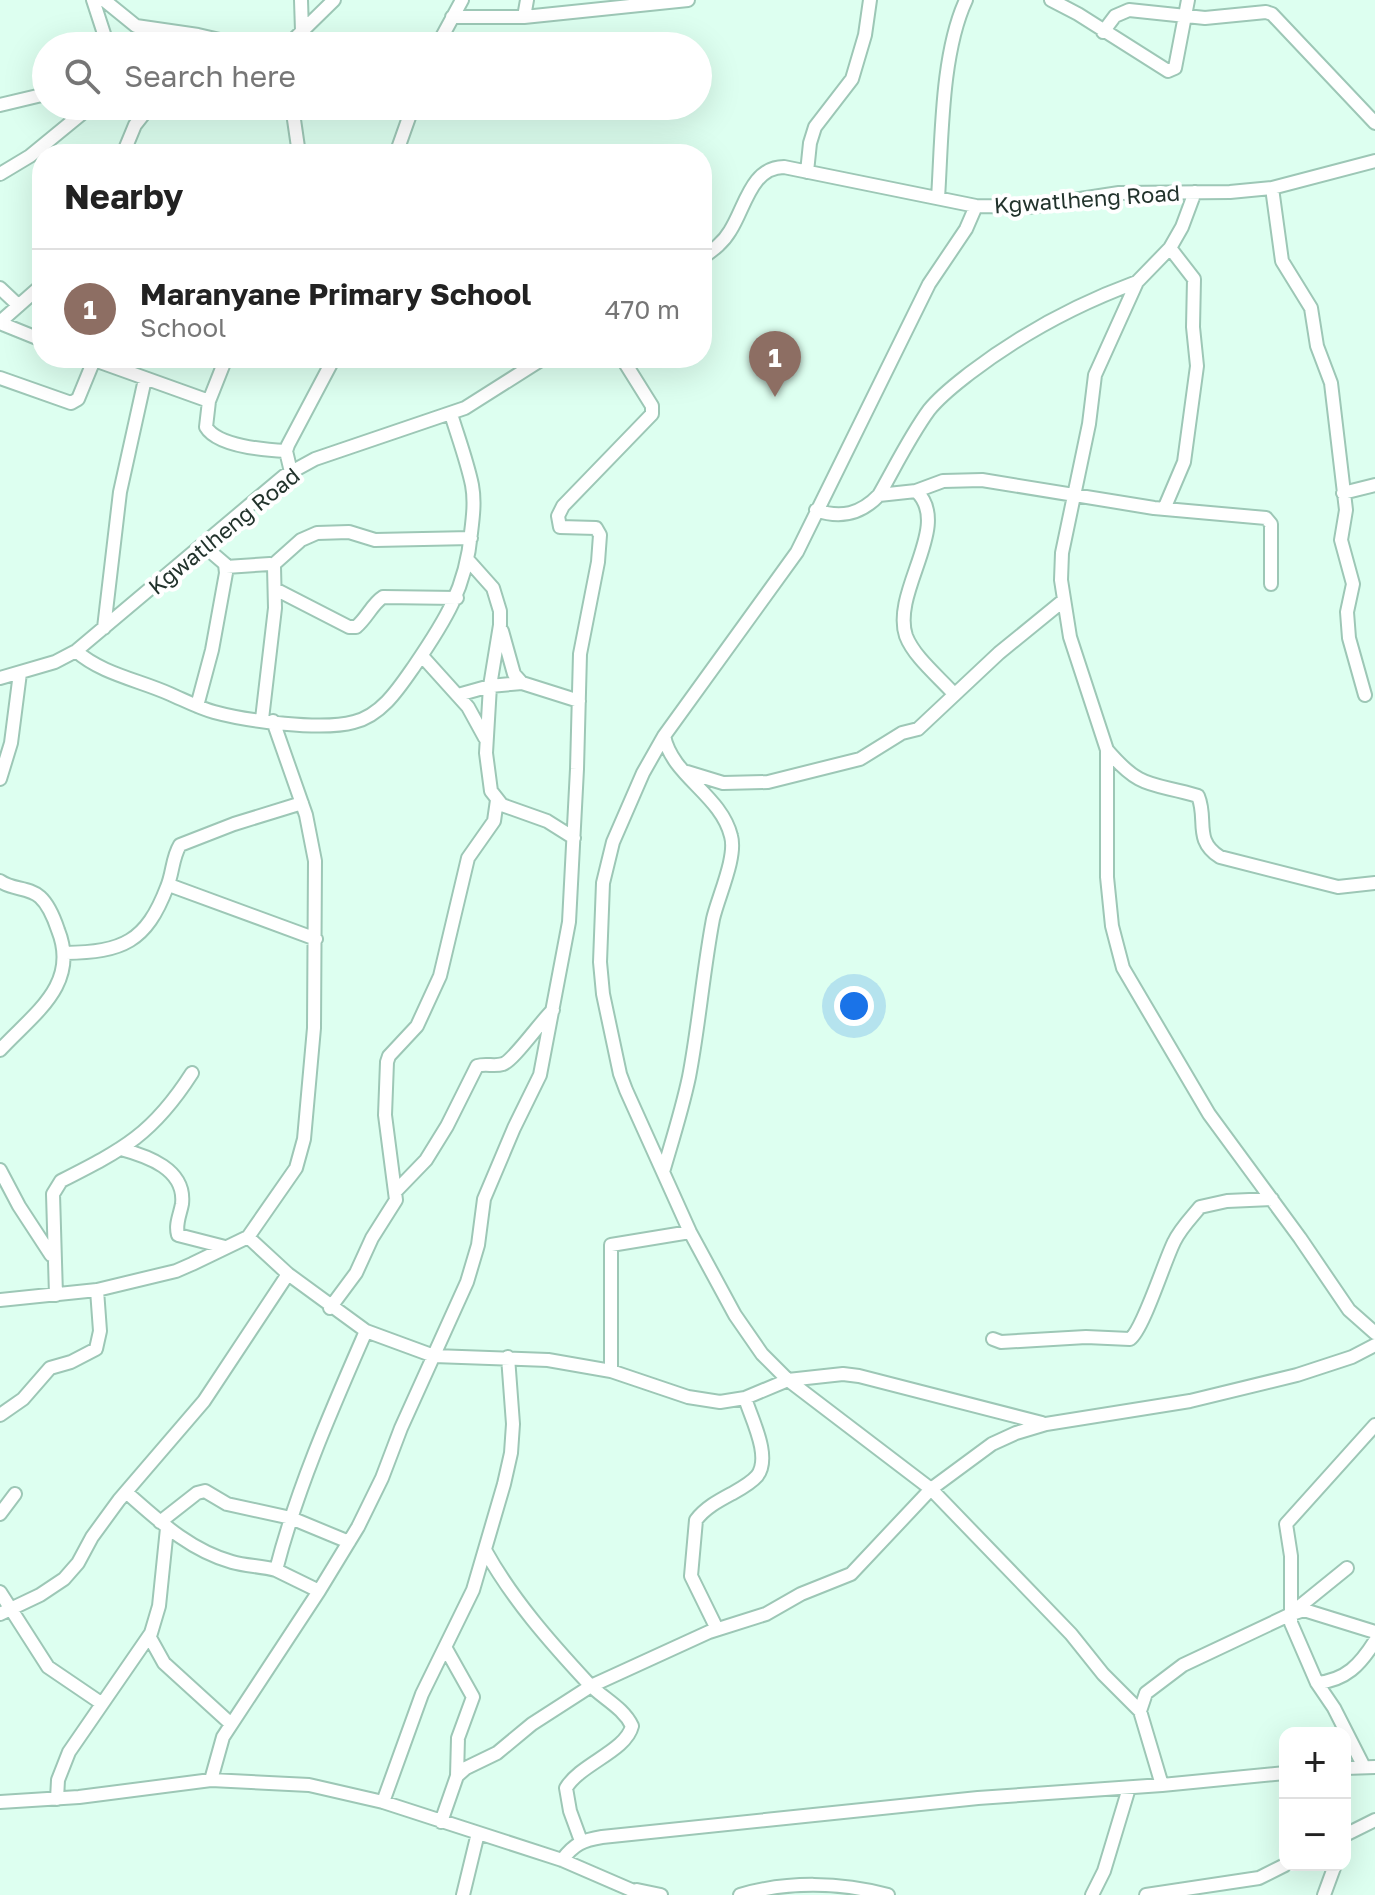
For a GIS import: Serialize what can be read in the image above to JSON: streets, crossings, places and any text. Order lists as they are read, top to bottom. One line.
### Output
{"streets":{"street":["Kgwatlheng Road"]},"page":{"search":"Search here","heading":"Nearby","list":[{"mark":"1","name":"Maranyane Primary School","note":"School","value":"470 m"}],"pins":"1","map_buttons":["+","−"]}}
